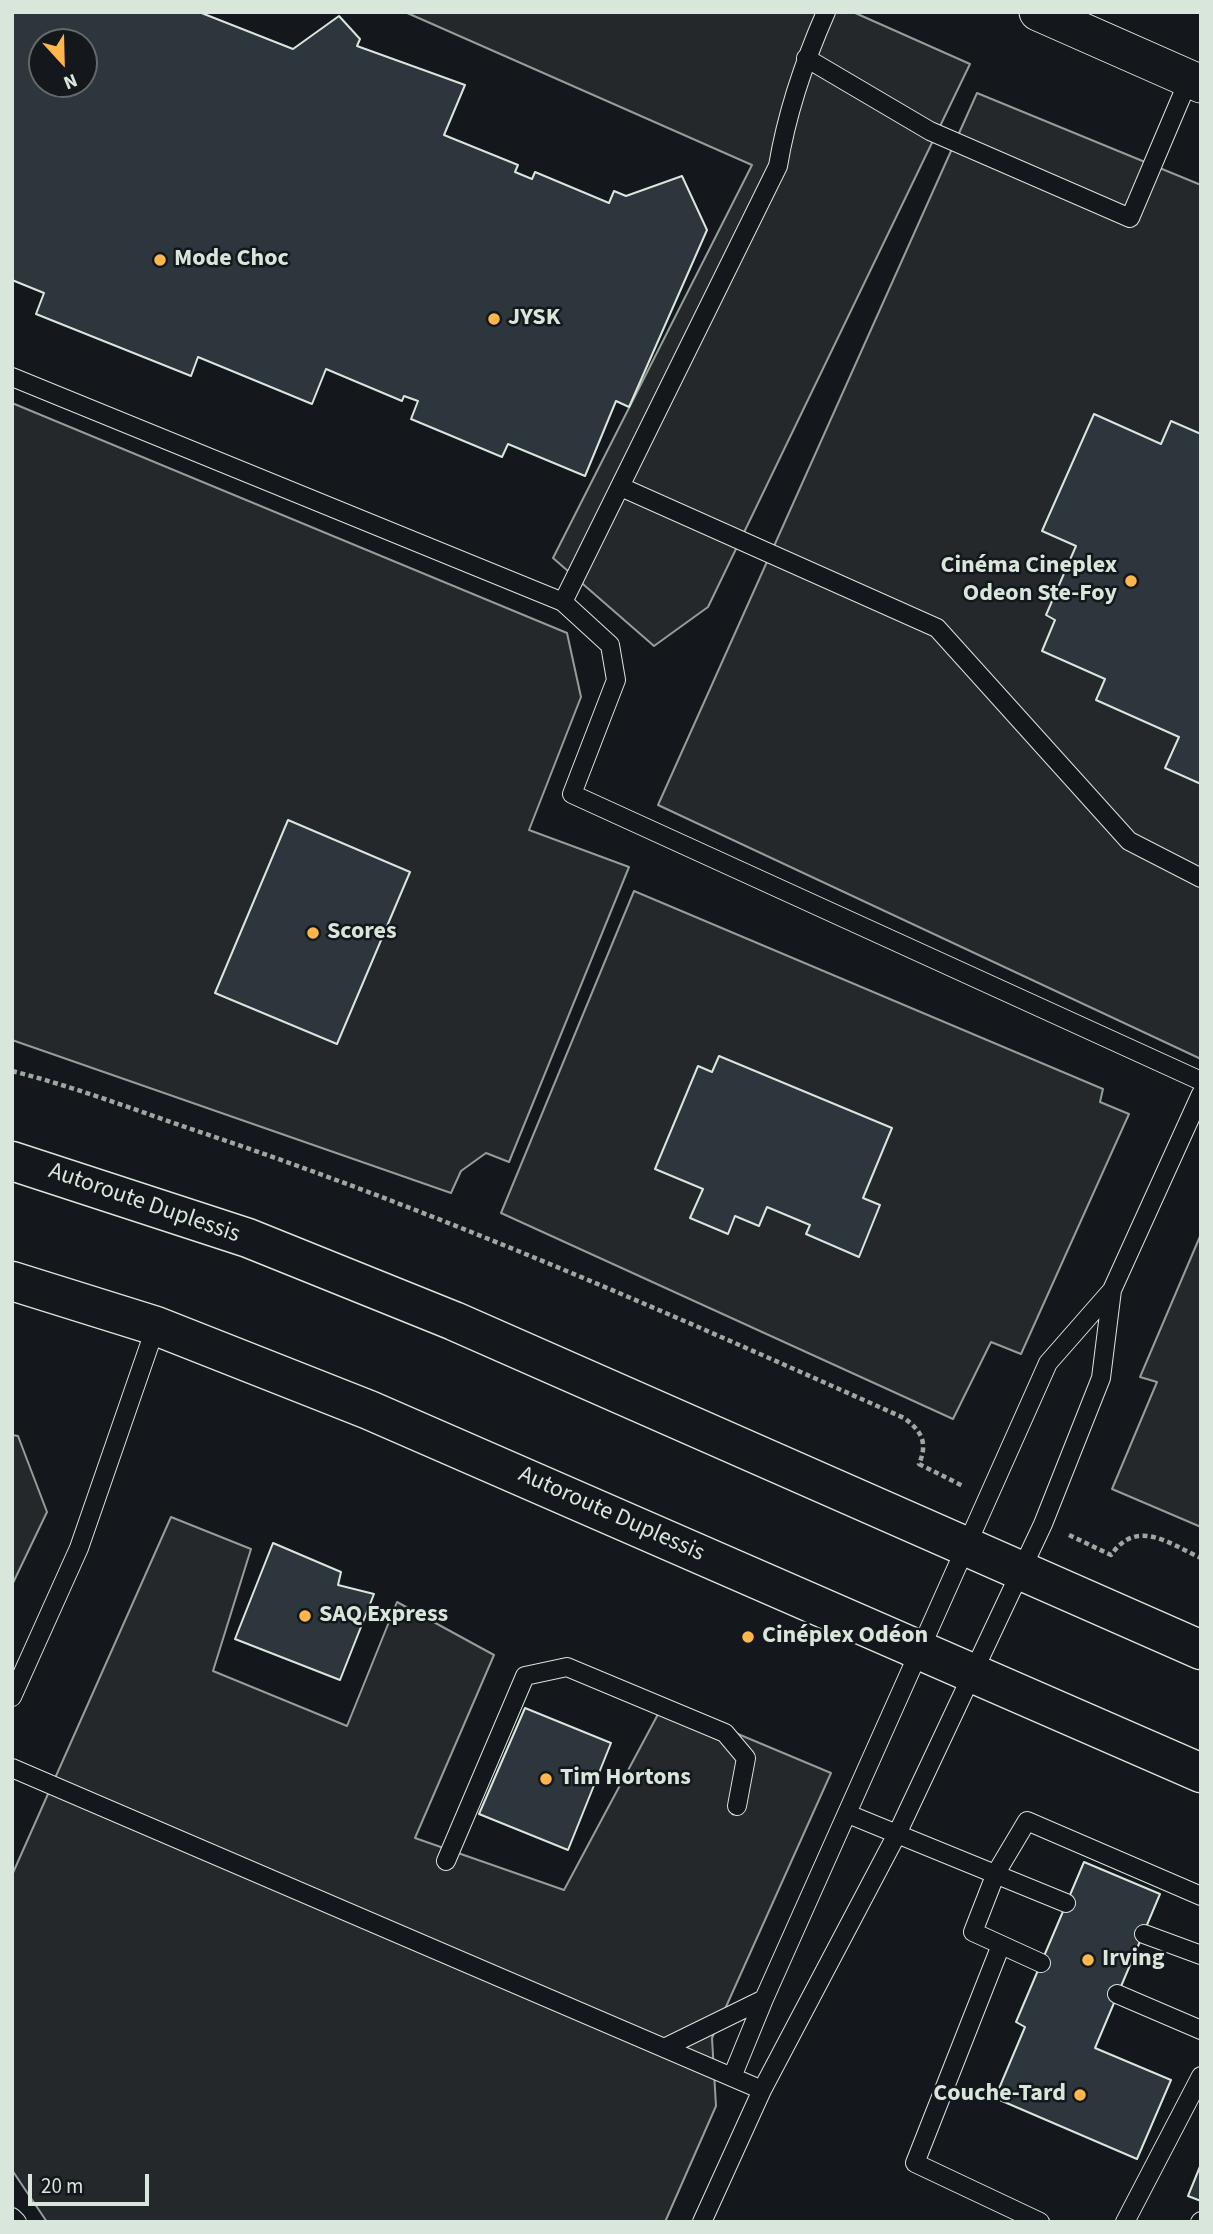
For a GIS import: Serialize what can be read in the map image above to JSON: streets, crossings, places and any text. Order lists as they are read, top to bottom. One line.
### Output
{"streets":{"highway":["Autoroute Duplessis"]},"places":["Mode Choc","JYSK","Cinéma Cineplex Odeon Ste-Foy","Scores","SAQ Express","Cinéplex Odéon","Tim Hortons","Irving","Couche-Tard"],"scale_bar":"20 m","north":"bottom"}
